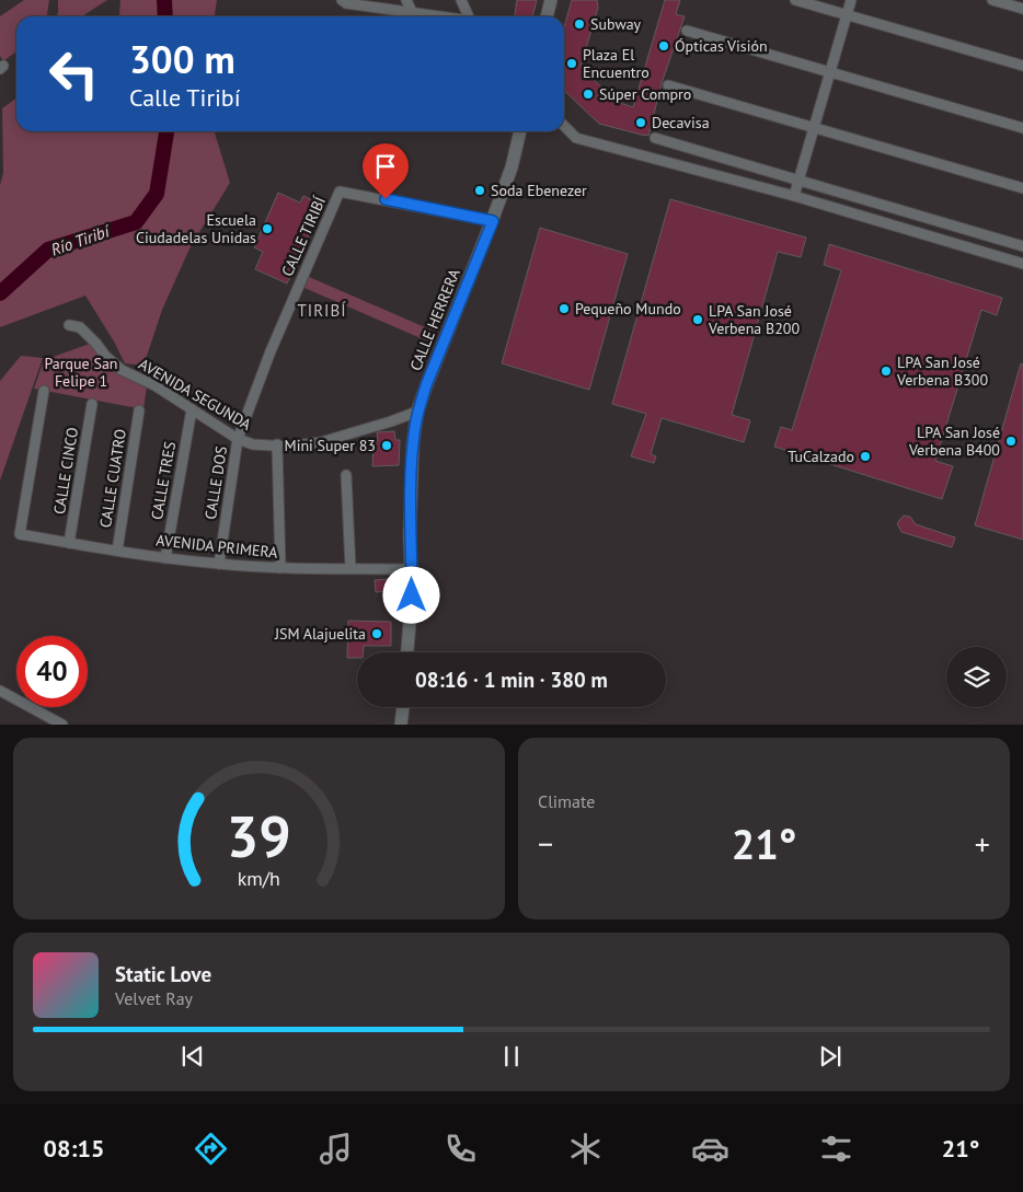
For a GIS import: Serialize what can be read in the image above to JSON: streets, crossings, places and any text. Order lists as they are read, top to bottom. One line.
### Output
{"streets":{"street":["CALLE TIRIBÍ","CALLE HERRERA","AVENIDA SEGUNDA","CALLE CINCO","CALLE CUATRO","CALLE TRES","CALLE DOS","AVENIDA PRIMERA"]},"crossings":[["CALLE TIRIBÍ","CALLE HERRERA"],["CALLE TIRIBÍ","AVENIDA SEGUNDA"],["CALLE TIRIBÍ","CALLE DOS"],["CALLE HERRERA","AVENIDA SEGUNDA"],["CALLE HERRERA","AVENIDA PRIMERA"],["AVENIDA SEGUNDA","CALLE TRES"],["AVENIDA SEGUNDA","CALLE DOS"],["CALLE CINCO","AVENIDA PRIMERA"],["CALLE CUATRO","AVENIDA PRIMERA"],["CALLE TRES","AVENIDA PRIMERA"],["CALLE DOS","AVENIDA PRIMERA"]],"districts":["TIRIBÍ"],"water":["Río Tiribí"],"parks":["Parque San Felipe 1"],"places":["Subway","Ópticas Visión","Plaza El Encuentro","Súper Compro","Decavisa","Soda Ebenezer","Escuela Ciudadelas Unidas","Pequeño Mundo","LPA San José Verbena B200","LPA San José Verbena B300","LPA San José Verbena B400","Mini Super 83","TuCalzado","JSM Alajuelita"],"page":{"turn":["300 m","Calle Tiribí"],"limit":"40","trip":"08:16 · 1 min · 380 m","tile":"Climate","heat":["−","21°","+"],"song":["Static Love","Velvet Ray"],"tabs":["08:15","21°"],"gauge":["39","km/h"]}}
